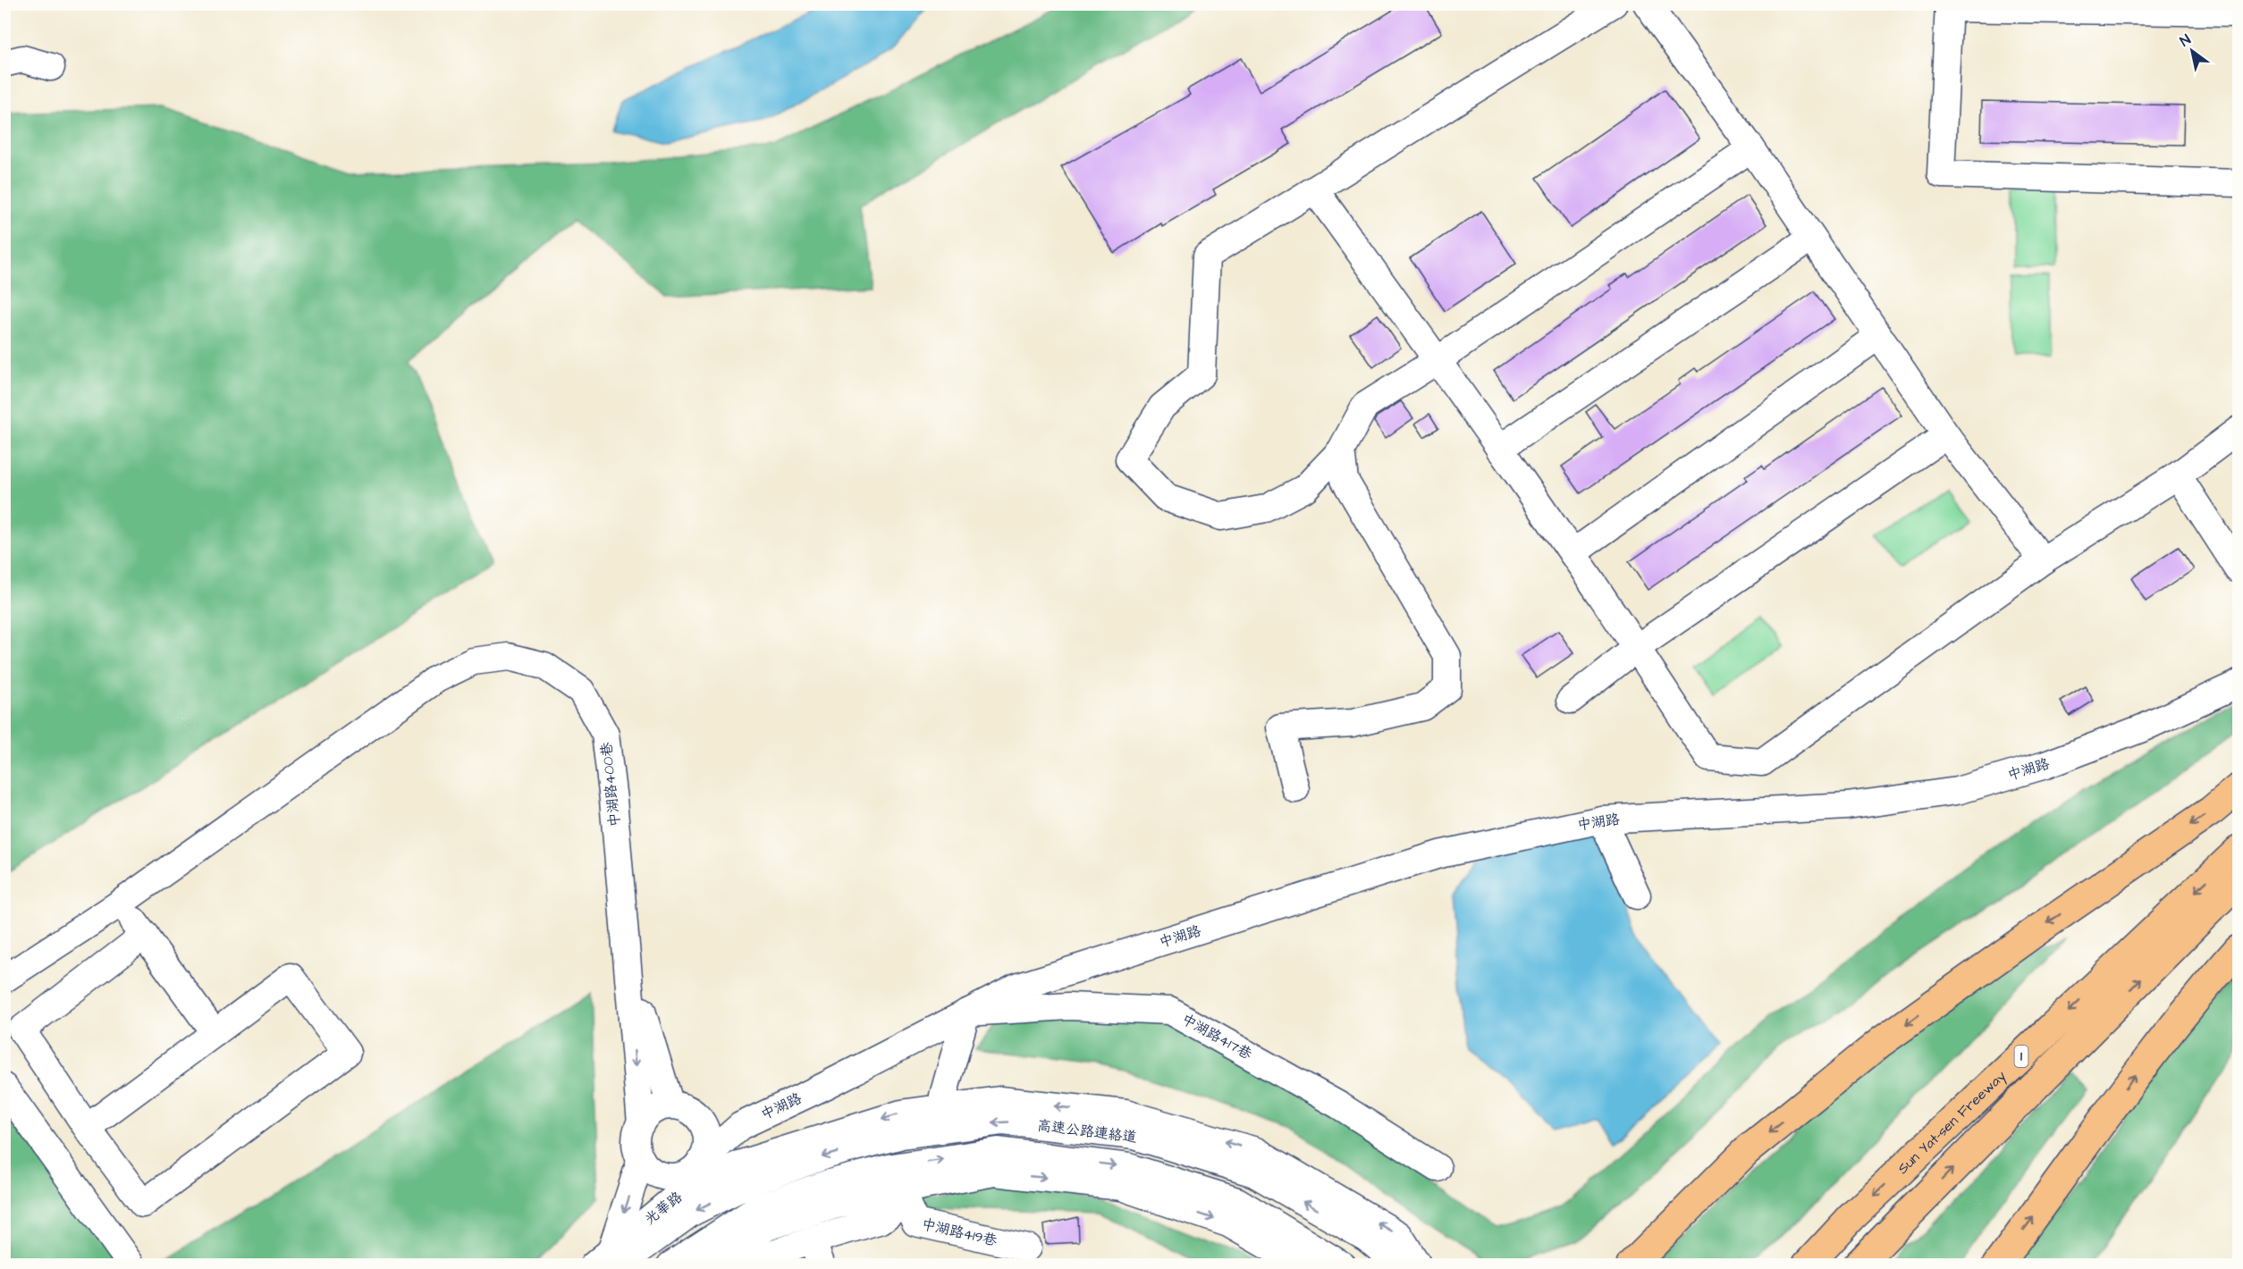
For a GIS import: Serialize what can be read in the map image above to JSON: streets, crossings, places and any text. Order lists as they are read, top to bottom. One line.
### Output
{"streets":{"highway":["1","Sun Yat-sen Freeway"],"street":["中湖路","中湖路400巷","中湖路417巷","高速公路連絡道","光華路","中湖路419巷"]},"crossings":[["中湖路","中湖路400巷"],["中湖路","中湖路417巷"],["高速公路連絡道","光華路"]],"north":"top left"}
